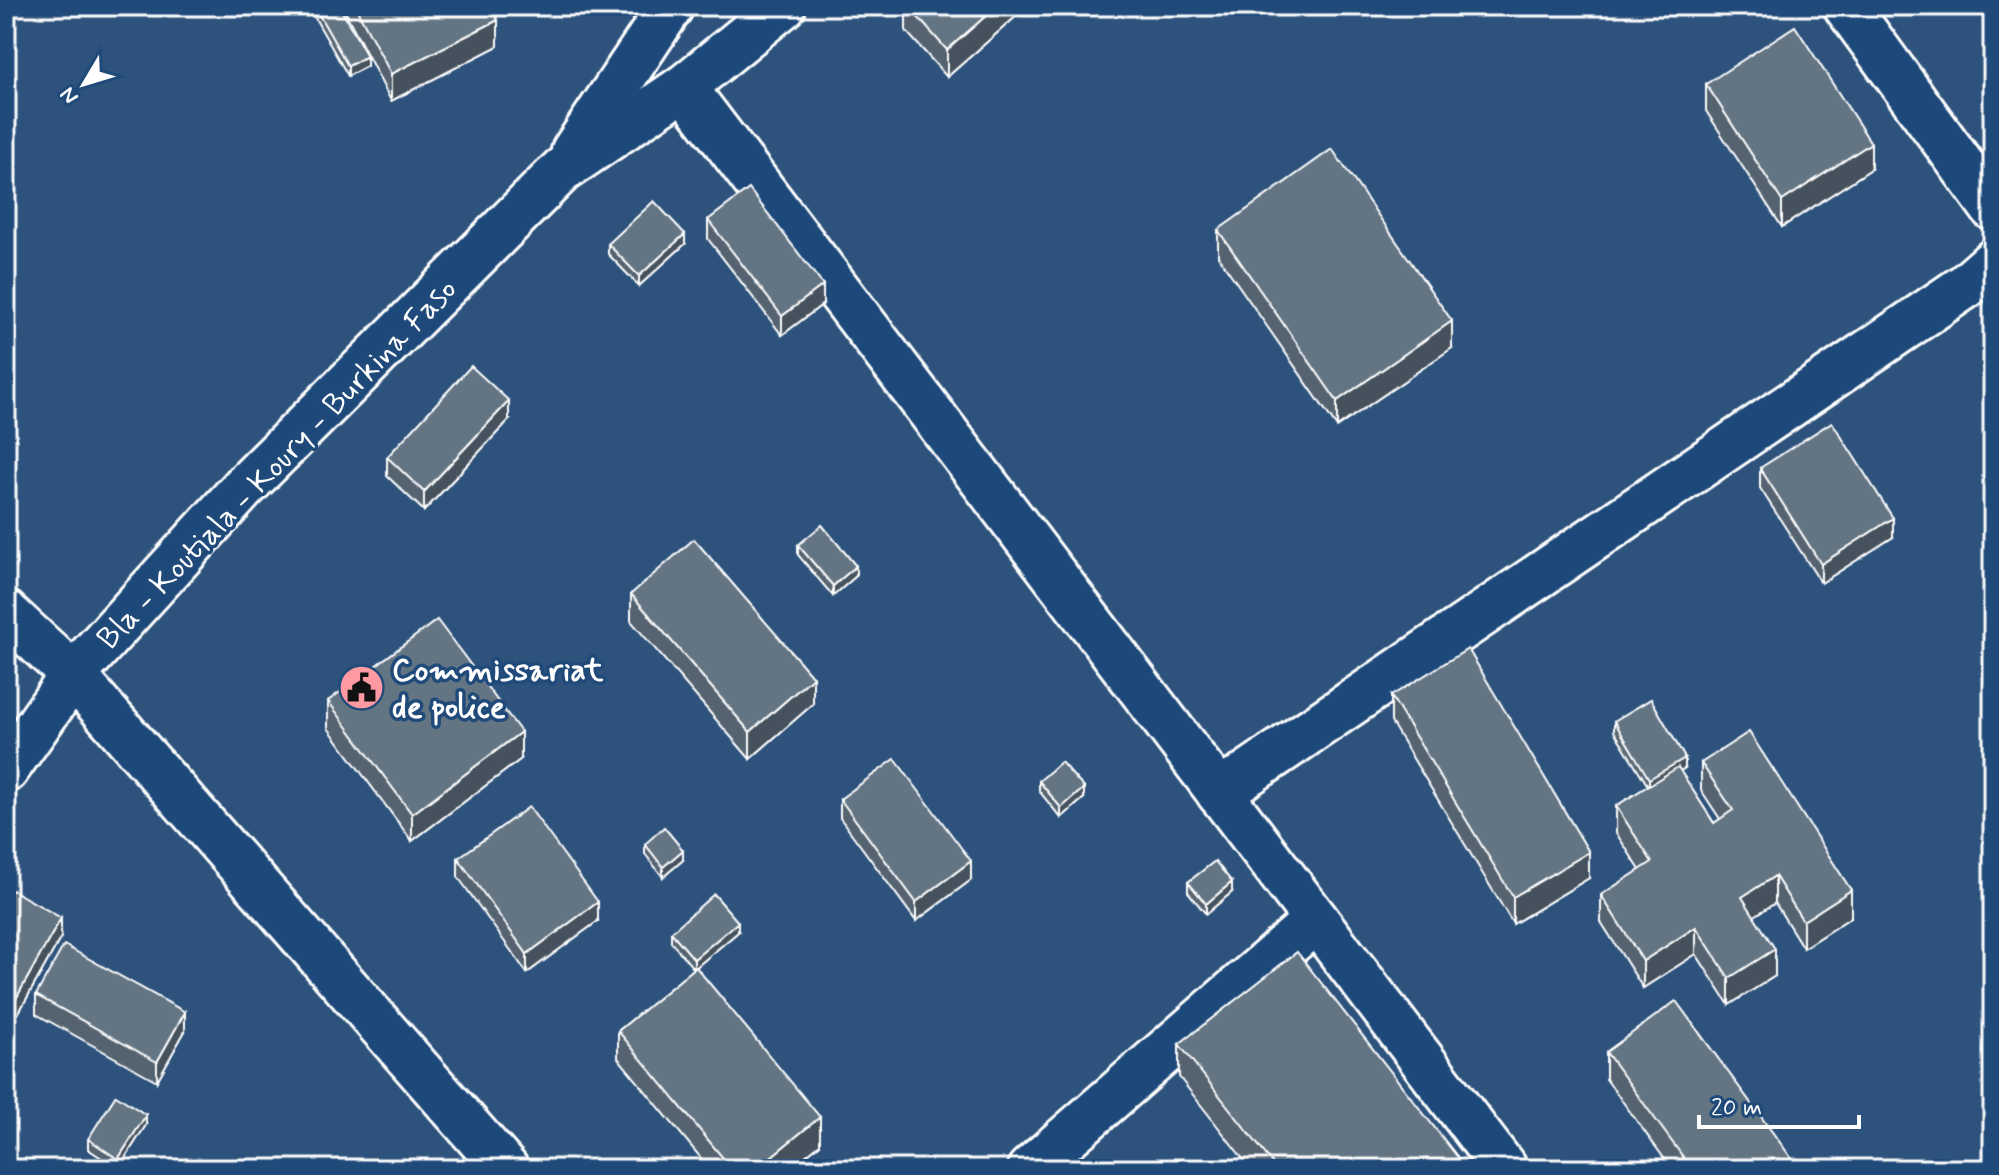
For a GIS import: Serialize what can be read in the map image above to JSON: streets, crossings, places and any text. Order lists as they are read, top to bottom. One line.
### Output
{"streets":{"street":["Bla - Koutiala - Koury - Burkina Faso"]},"places":{"public building":["Commissariat de police"]},"scale_bar":"20 m","north":"bottom left"}
